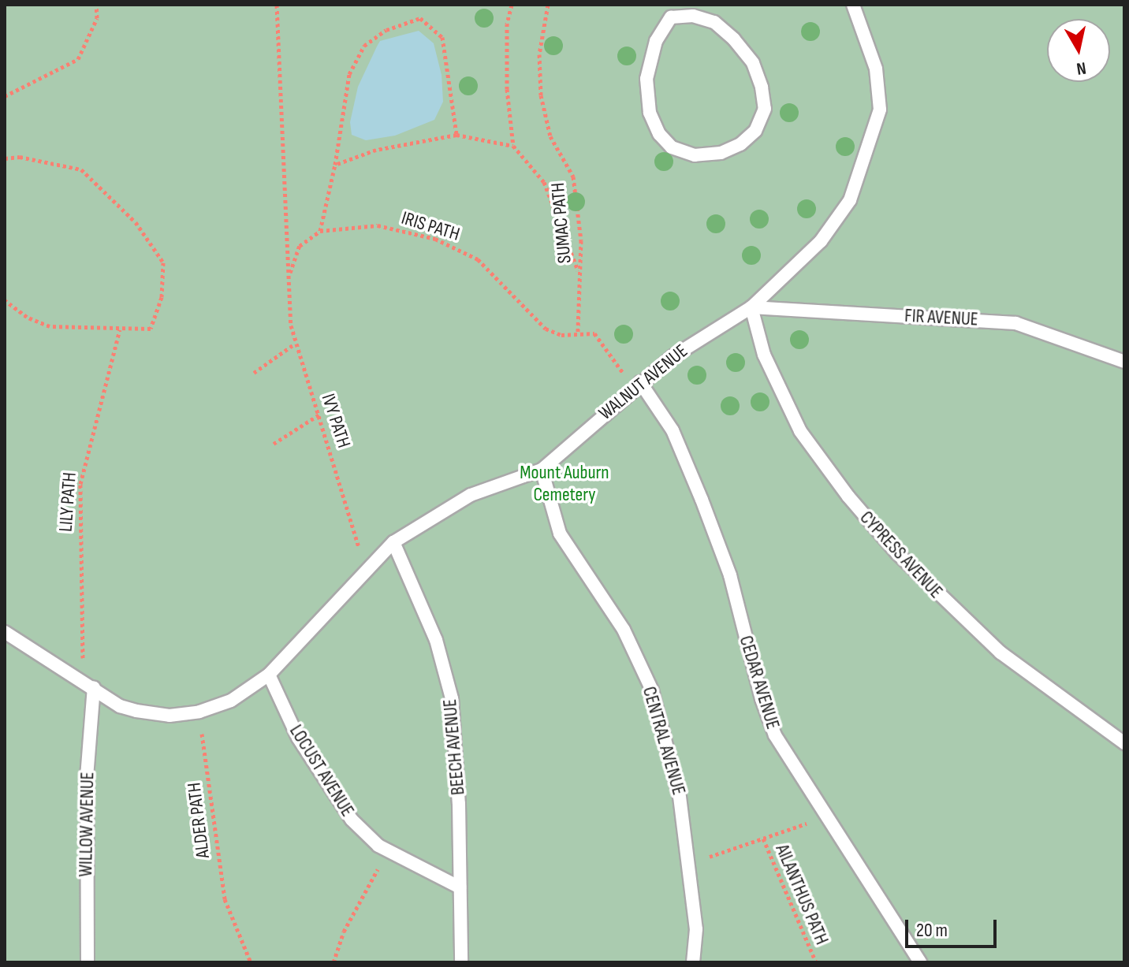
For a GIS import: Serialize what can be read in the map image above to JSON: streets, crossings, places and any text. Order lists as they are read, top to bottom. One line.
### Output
{"streets":{"lane":["FIR AVENUE","WALNUT AVENUE","CYPRESS AVENUE","CEDAR AVENUE","CENTRAL AVENUE","BEECH AVENUE","LOCUST AVENUE","WILLOW AVENUE"],"path":["SUMAC PATH","IRIS PATH","IVY PATH","LILY PATH","ALDER PATH","AILANTHUS PATH"]},"crossings":[["SUMAC PATH","IRIS PATH"],["FIR AVENUE","WALNUT AVENUE"],["FIR AVENUE","CYPRESS AVENUE"],["WALNUT AVENUE","IVY PATH"],["WALNUT AVENUE","LILY PATH"],["WALNUT AVENUE","CYPRESS AVENUE"],["WALNUT AVENUE","CEDAR AVENUE"],["WALNUT AVENUE","CENTRAL AVENUE"],["WALNUT AVENUE","BEECH AVENUE"],["WALNUT AVENUE","LOCUST AVENUE"],["WALNUT AVENUE","ALDER PATH"],["WALNUT AVENUE","WILLOW AVENUE"],["LILY PATH","WILLOW AVENUE"],["CEDAR AVENUE","AILANTHUS PATH"],["CENTRAL AVENUE","AILANTHUS PATH"],["BEECH AVENUE","LOCUST AVENUE"]],"parks":["Mount Auburn Cemetery"],"scale_bar":"20 m","north":"bottom"}
